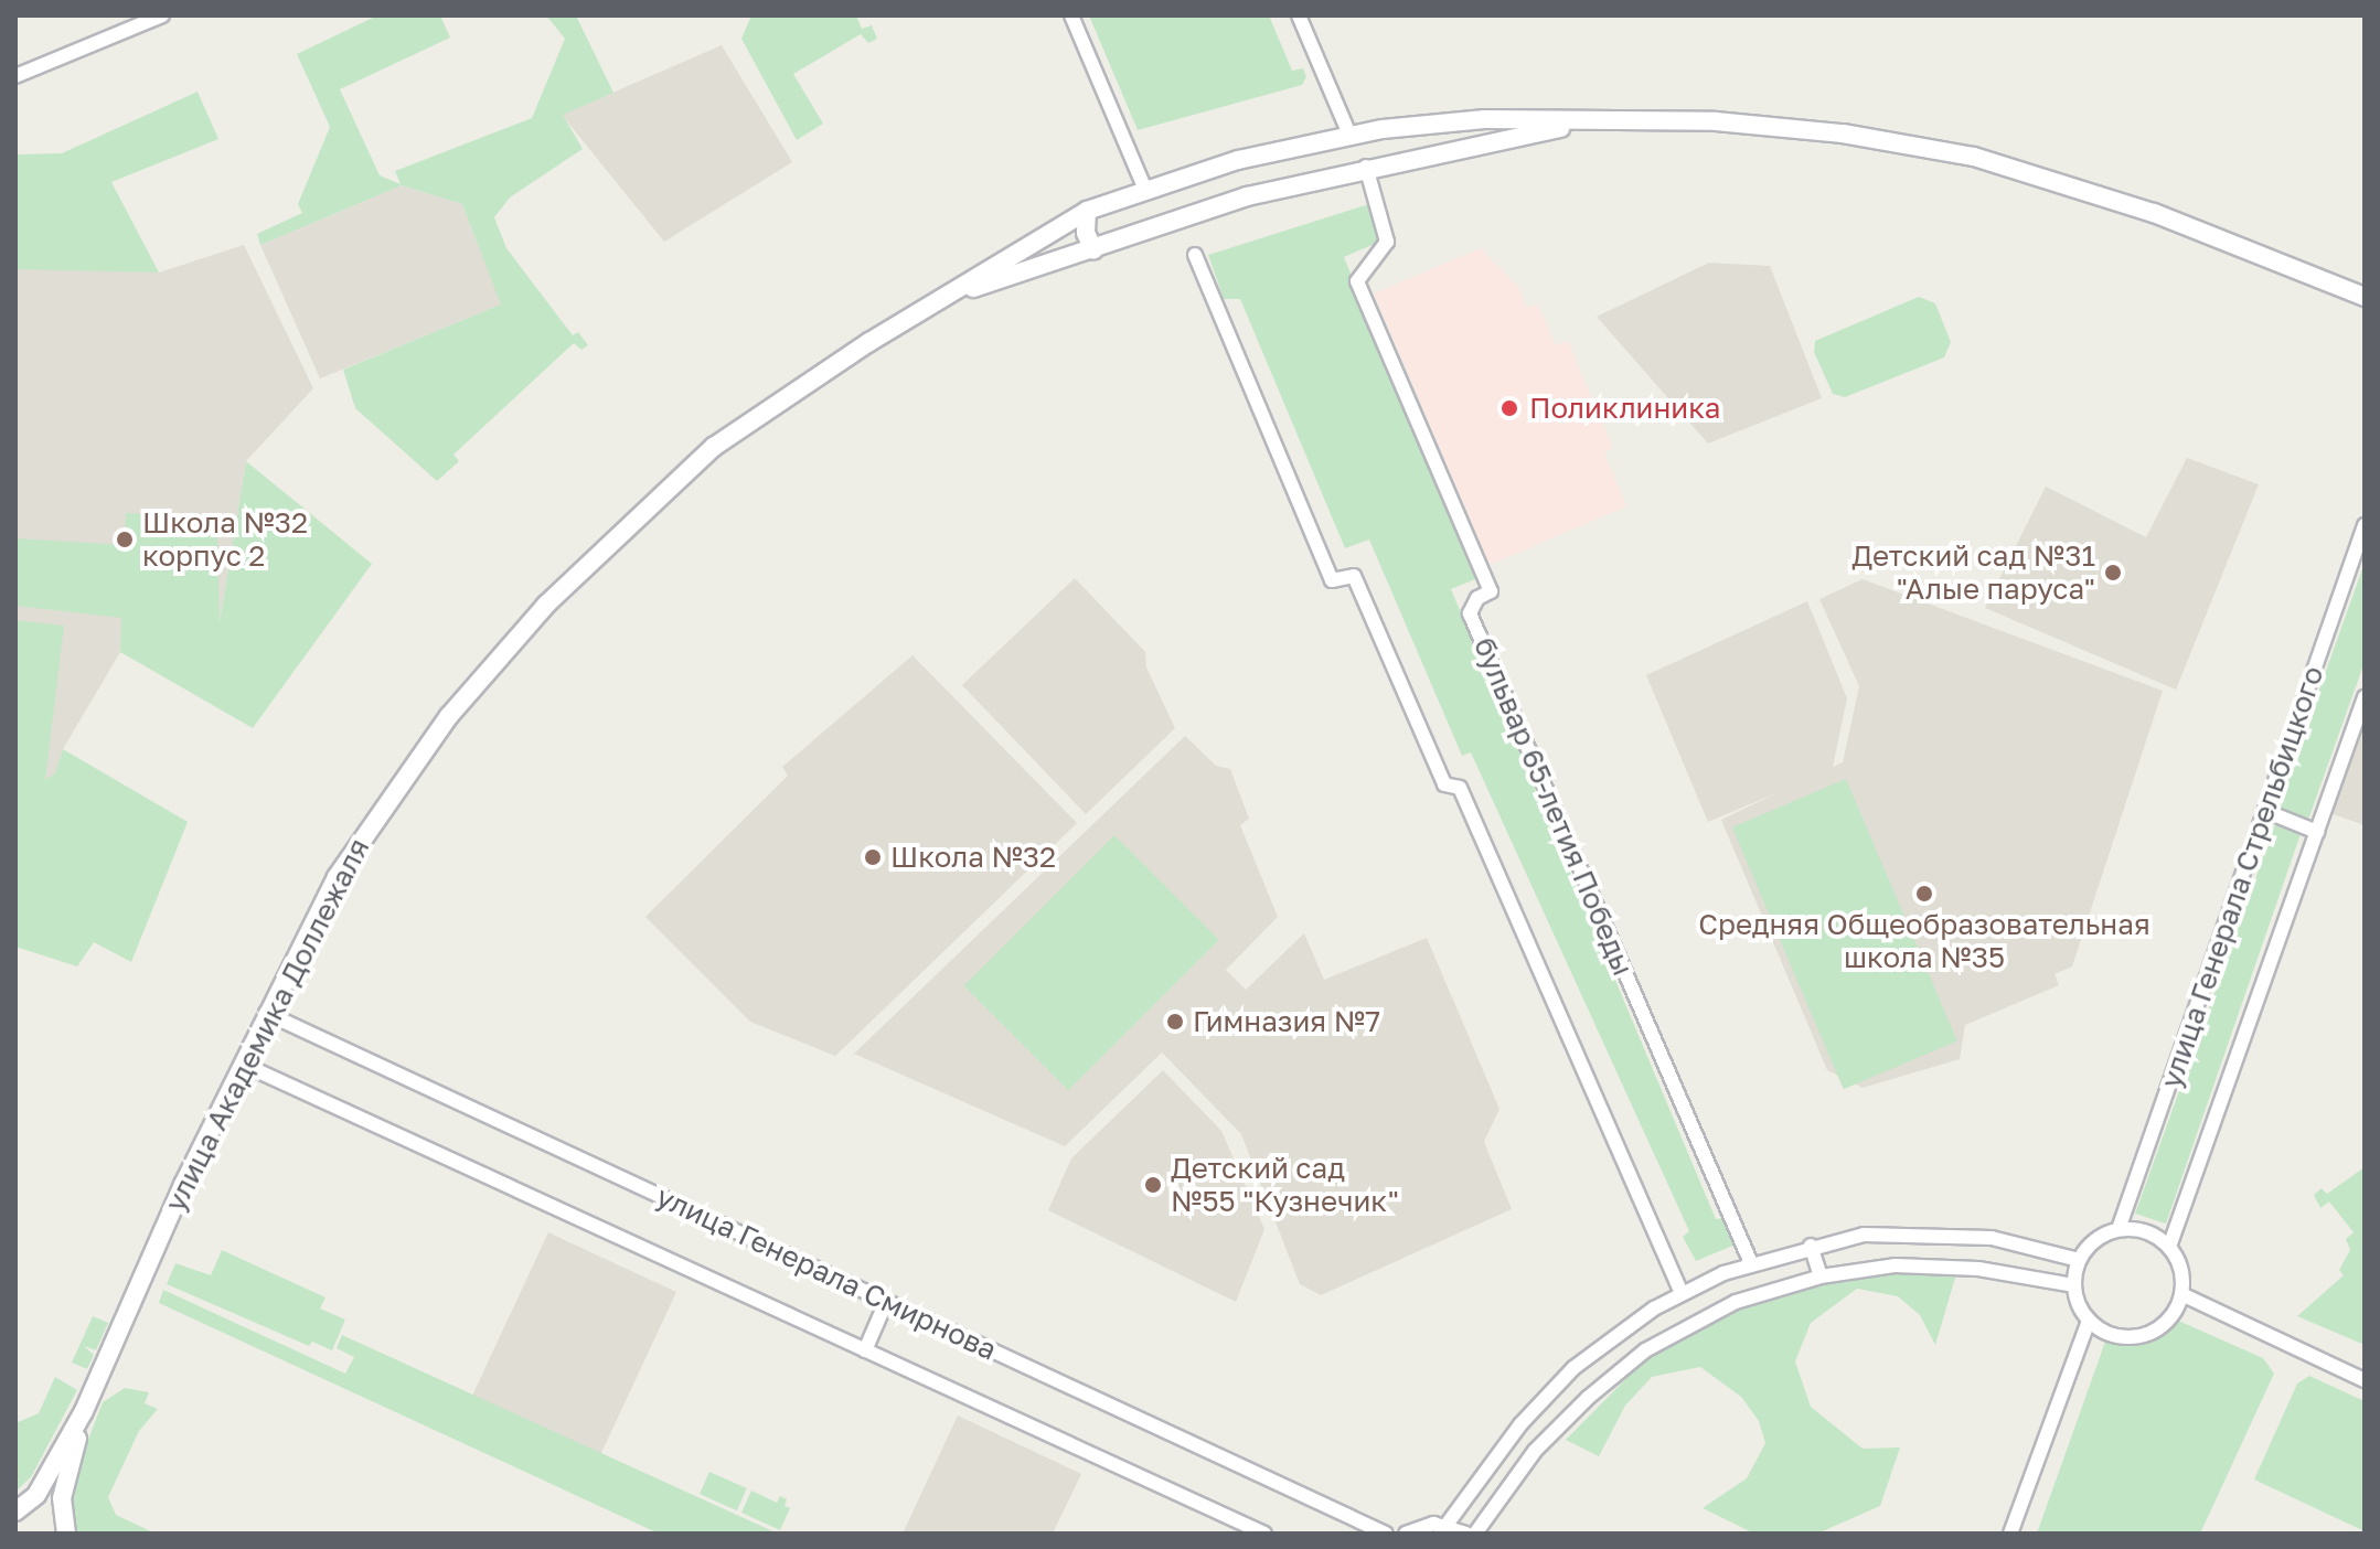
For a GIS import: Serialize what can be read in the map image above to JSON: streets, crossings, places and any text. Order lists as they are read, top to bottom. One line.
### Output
{"streets":{"main road":["улица Академика Доллежаля"],"street":["бульвар 65-летия Победы","улица Генерала Стрельбицкого","улица Генерала Смирнова"]},"crossings":[["бульвар 65-летия Победы","улица Академика Доллежаля"],["улица Академика Доллежаля","улица Генерала Смирнова"]],"places":["Поликлиника","Школа №32 корпус 2","Детский сад №31 \"Алые паруса\"","Школа №32","Средняя Общеобразовательная школа №35","Гимназия №7","Детский сад №55 \"Кузнечик\""]}
